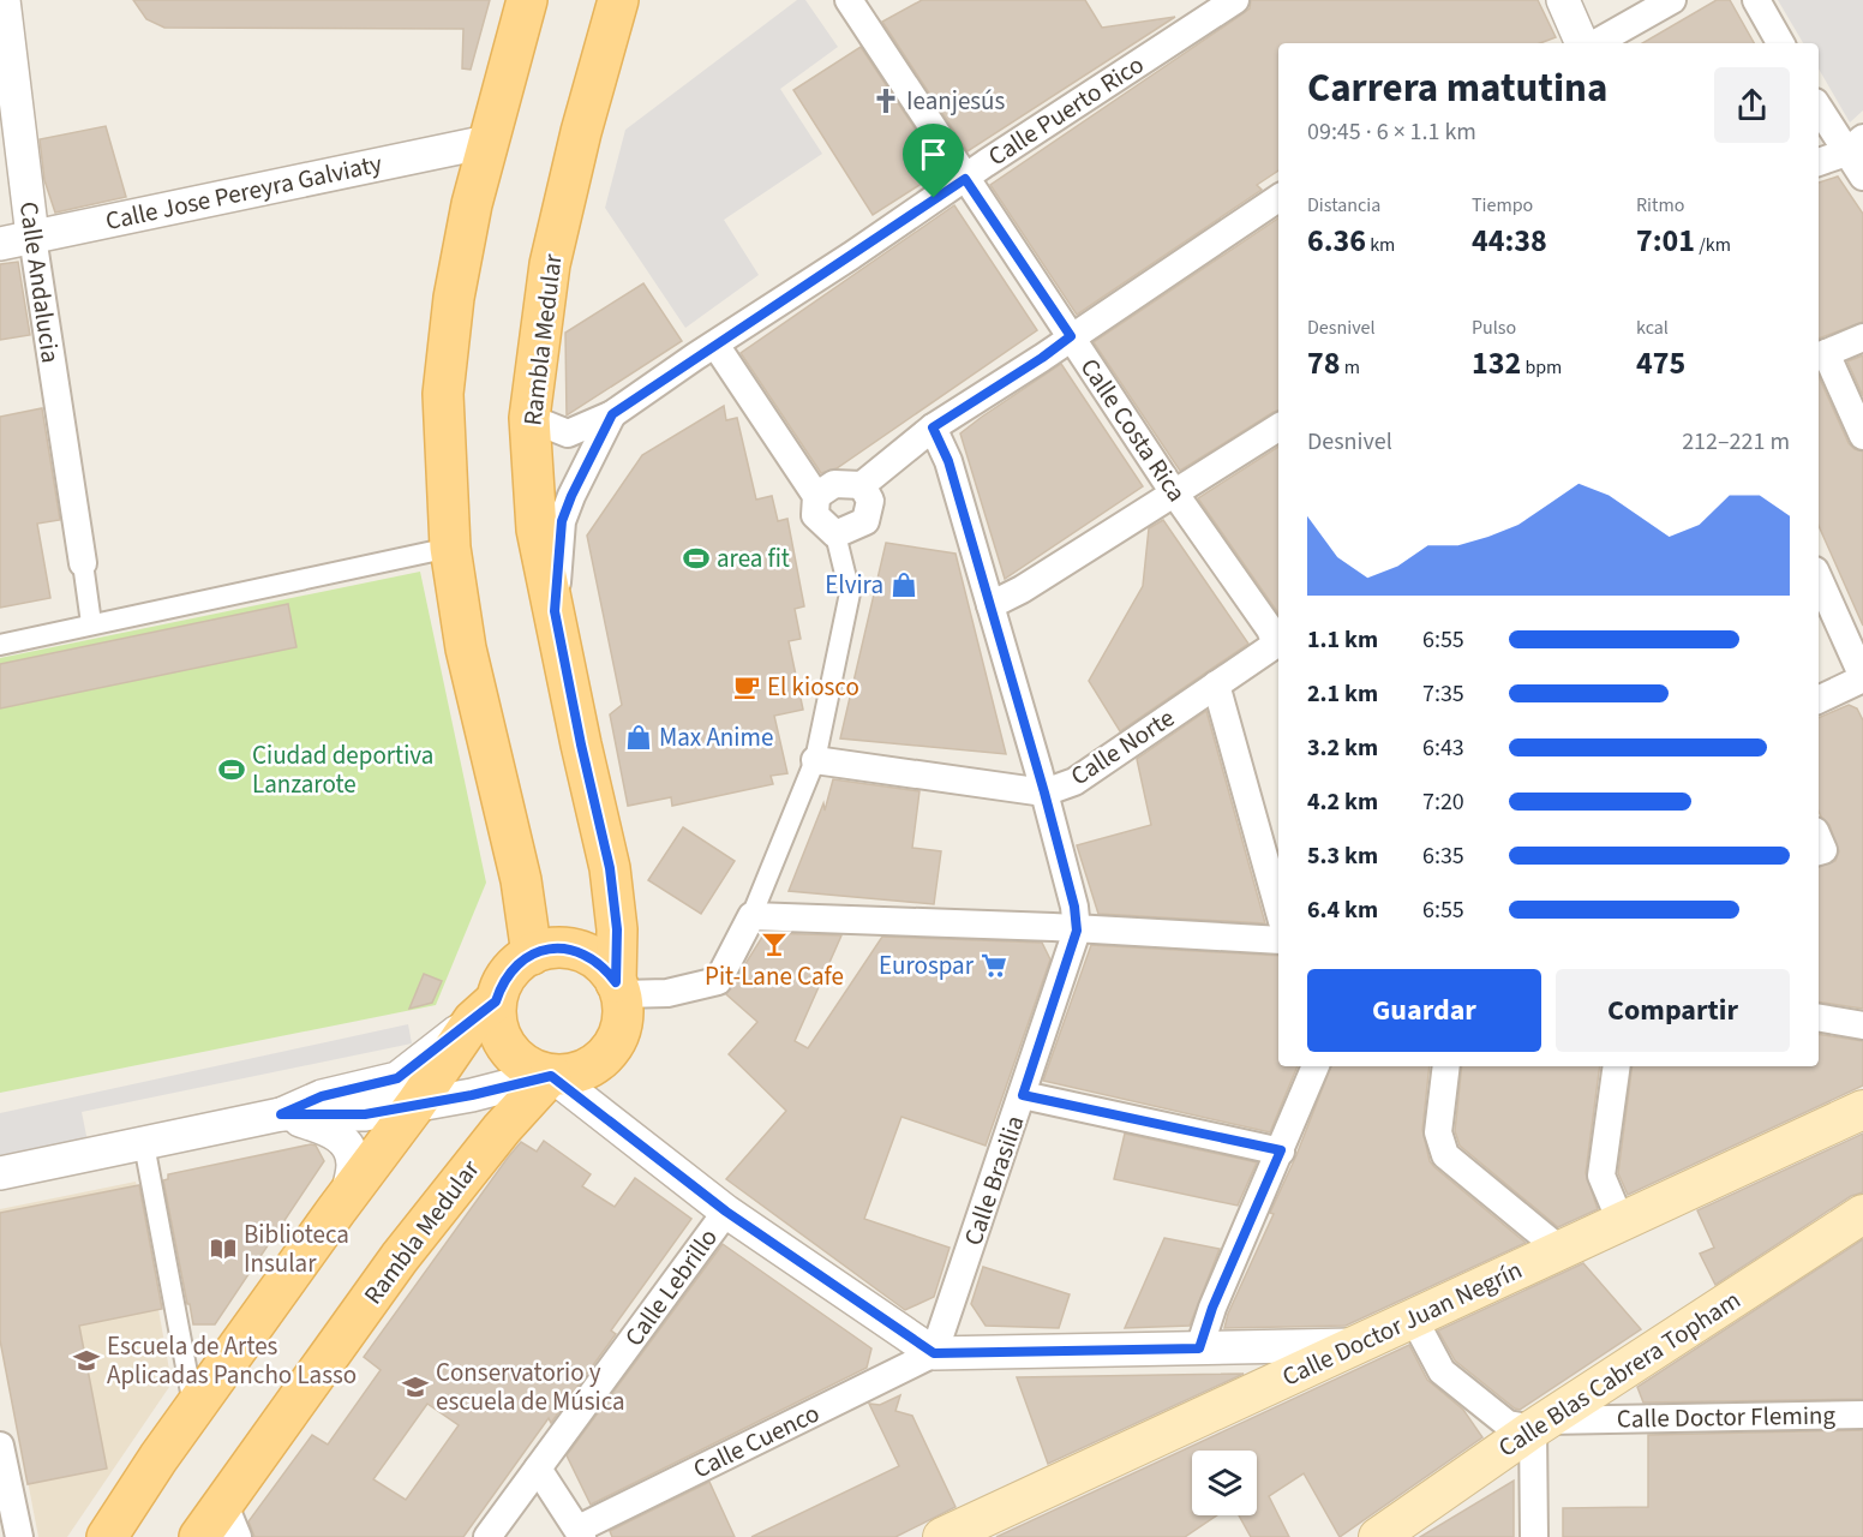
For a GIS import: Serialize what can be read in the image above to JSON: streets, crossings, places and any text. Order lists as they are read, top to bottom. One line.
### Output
{"streets":{"main road":["Rambla Medular","Calle Doctor Juan Negrín","Calle Blas Cabrera Topham"],"street":["Calle Puerto Rico","Calle Jose Pereyra Galviaty","Calle Andalucia","Calle Costa Rica","Calle Norte","Calle Brasilia","Calle Lebrillo","Calle Doctor Fleming","Calle Cuenco"]},"crossings":[["Calle Puerto Rico","Rambla Medular"],["Calle Puerto Rico","Calle Costa Rica"],["Calle Jose Pereyra Galviaty","Calle Andalucia"],["Calle Norte","Calle Brasilia"],["Calle Brasilia","Calle Cuenco"],["Calle Doctor Juan Negrín","Calle Doctor Fleming"],["Calle Blas Cabrera Topham","Calle Doctor Fleming"]],"places":{"church":["Ieanjesús"],"sports":["area fit","Ciudad deportiva Lanzarote"],"shop":["Elvira","Max Anime"],"cafe":["El kiosco"],"bar":["Pit-Lane Cafe"],"supermarket":["Eurospar"],"library":["Biblioteca Insular"],"school or university":["Escuela de Artes Aplicadas Pancho Lasso","Conservatorio y escuela de Música"]},"page":{"heading":["Carrera matutina","09:45 · 6 × 1.1 km"],"stats":[["Distancia","6.36 km"],["Tiempo","44:38"],["Ritmo","7:01 /km"],["Desnivel","78 m"],["Pulso","132 bpm"],["kcal","475"]],"chart":["Desnivel","212–221 m"],"list":[{"name":"1.1 km","note":"6:55"},{"name":"2.1 km","note":"7:35"},{"name":"3.2 km","note":"6:43"},{"name":"4.2 km","note":"7:20"},{"name":"5.3 km","note":"6:35"},{"name":"6.4 km","note":"6:55"}],"buttons":["Guardar","Compartir"]}}
